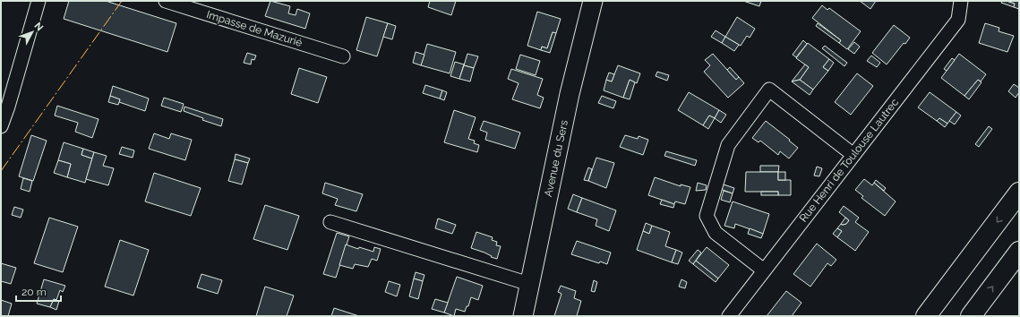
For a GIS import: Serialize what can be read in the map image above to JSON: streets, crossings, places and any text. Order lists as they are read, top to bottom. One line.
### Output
{"streets":{"street":["Impasse de Mazurié","Avenue du Sers","Rue Henri de Toulouse Lautrec"]},"scale_bar":"20 m","north":"top right"}
